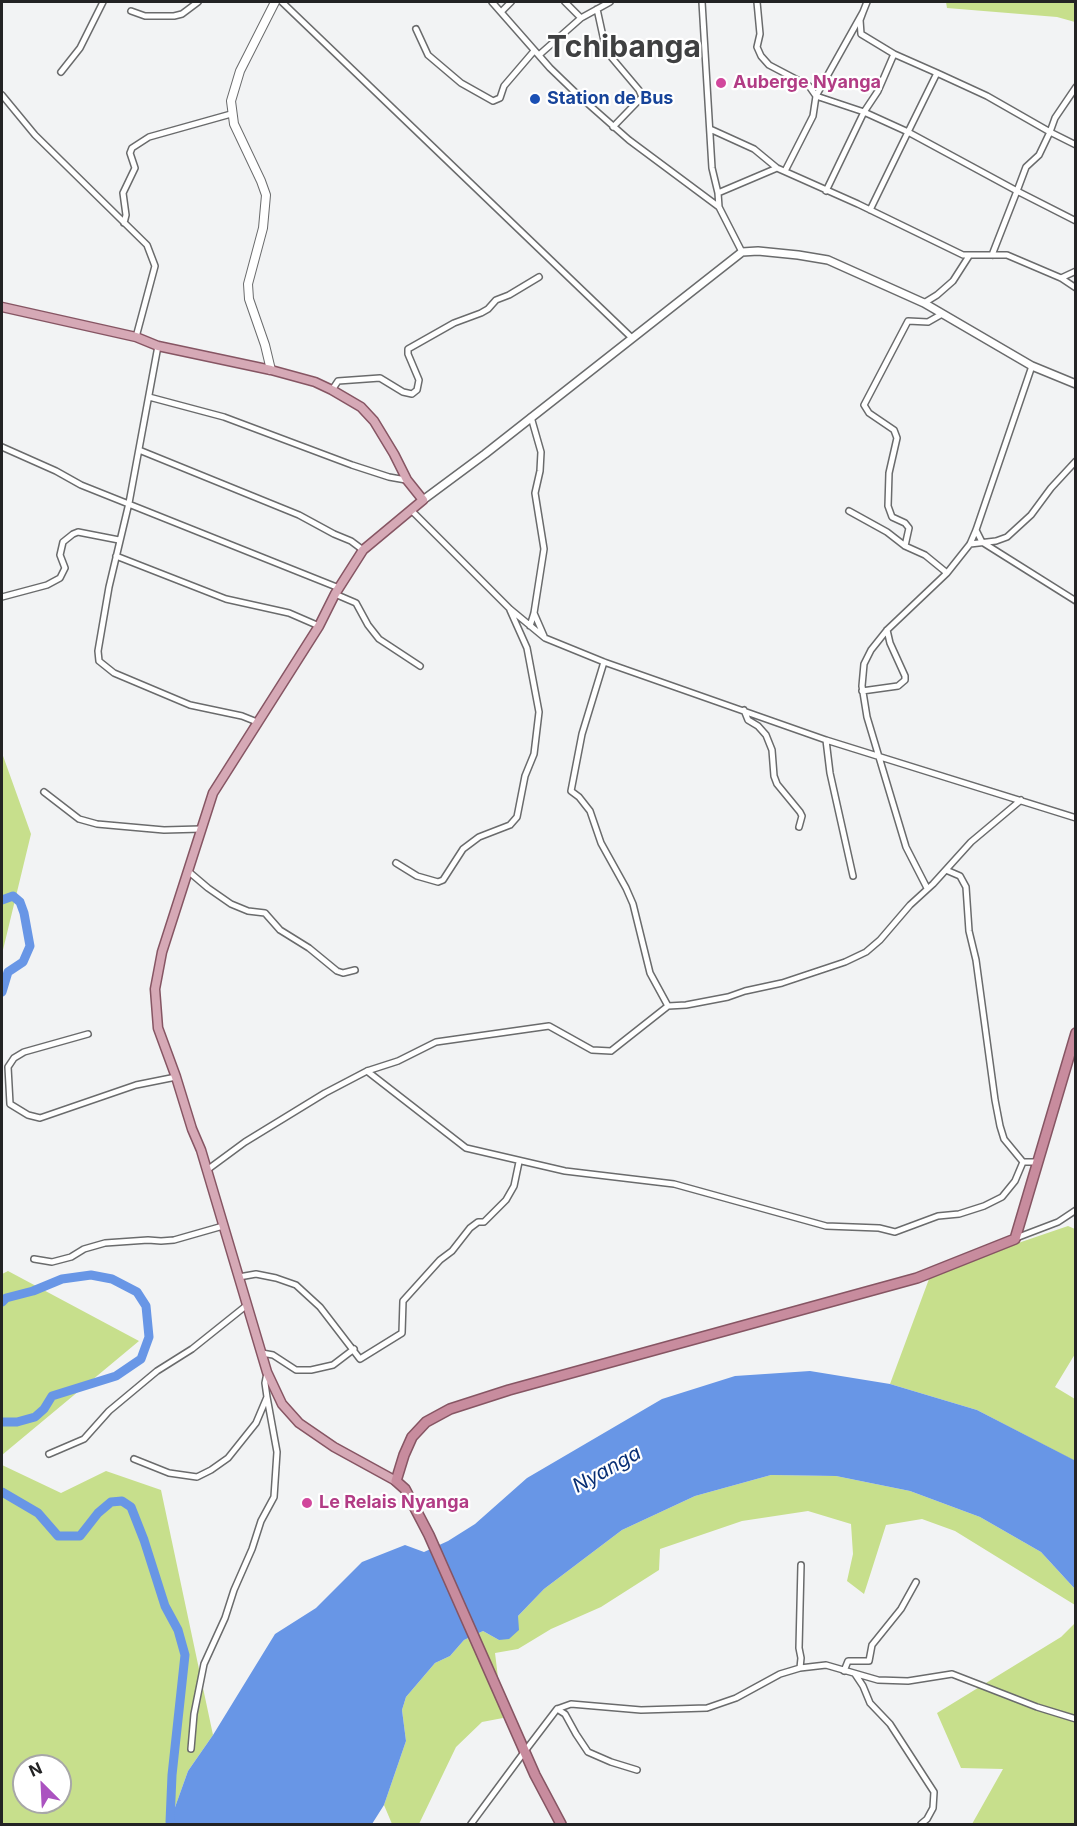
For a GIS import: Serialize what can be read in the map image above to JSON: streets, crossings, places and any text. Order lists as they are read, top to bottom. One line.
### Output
{"districts":["Tchibanga"],"water":["Nyanga"],"places":["Auberge Nyanga","Station de Bus","Le Relais Nyanga"],"north":"top left"}
